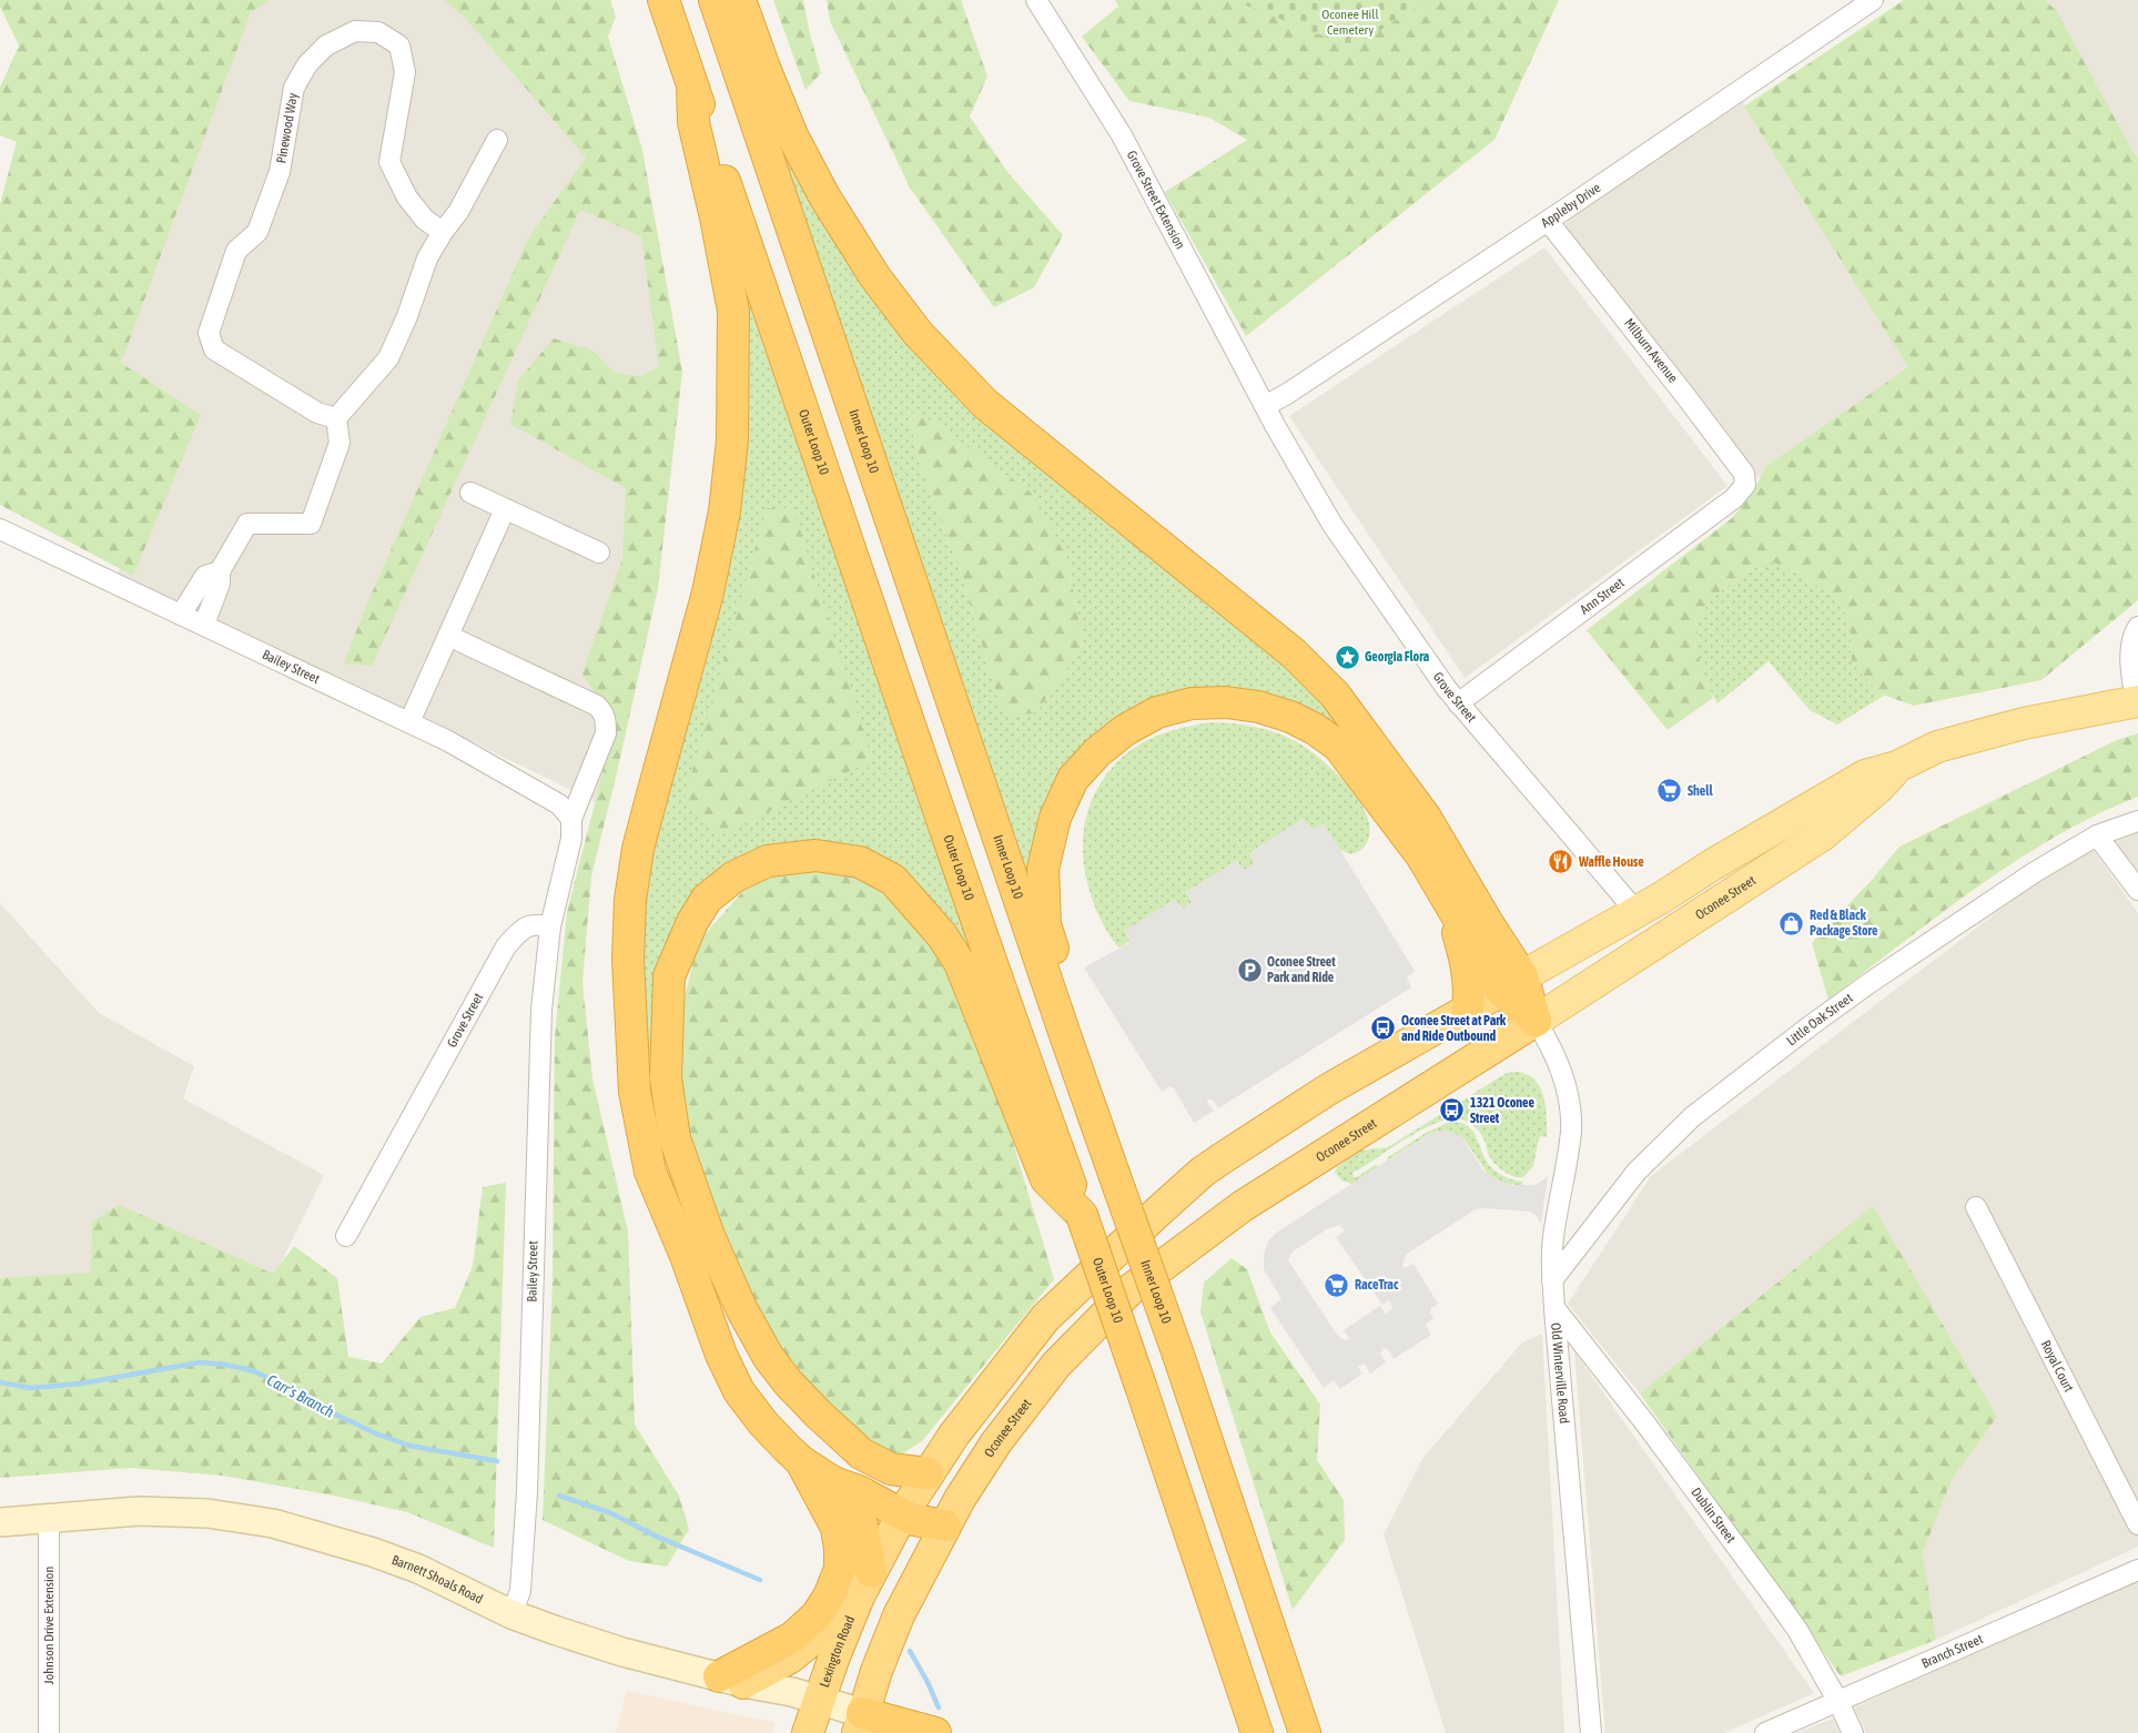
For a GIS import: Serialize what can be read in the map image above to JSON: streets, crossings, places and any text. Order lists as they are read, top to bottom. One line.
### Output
{"streets":{"highway":["Outer Loop 10","Inner Loop 10","Oconee Street","Lexington Road"],"main road":["Barnett Shoals Road"],"street":["Pinewood Way","Grove Street Extension","Appleby Drive","Milburn Avenue","Ann Street","Bailey Street","Grove Street","Little Oak Street","Royal Court","Old Winterville Road","Dublin Street","Johnson Drive Extension","Branch Street"]},"crossings":[["Grove Street Extension","Appleby Drive"],["Grove Street Extension","Grove Street"],["Appleby Drive","Milburn Avenue"],["Appleby Drive","Grove Street"],["Milburn Avenue","Ann Street"],["Ann Street","Grove Street"],["Bailey Street","Grove Street"],["Bailey Street","Barnett Shoals Road"],["Grove Street","Oconee Street"],["Oconee Street","Old Winterville Road"],["Oconee Street","Barnett Shoals Road"],["Oconee Street","Lexington Road"],["Little Oak Street","Old Winterville Road"],["Old Winterville Road","Dublin Street"],["Dublin Street","Branch Street"],["Barnett Shoals Road","Johnson Drive Extension"],["Barnett Shoals Road","Lexington Road"]],"water":["Carr's Branch"],"parks":["Oconee Hill Cemetery"],"places":{"place":["Georgia Flora"],"supermarket":["Shell","RaceTrac"],"restaurant":["Waffle House"],"shop":["Red & Black Package Store"],"parking":["Oconee Street Park and Ride"],"bus stop":["Oconee Street at Park and Ride Outbound","1321 Oconee Street"]}}
